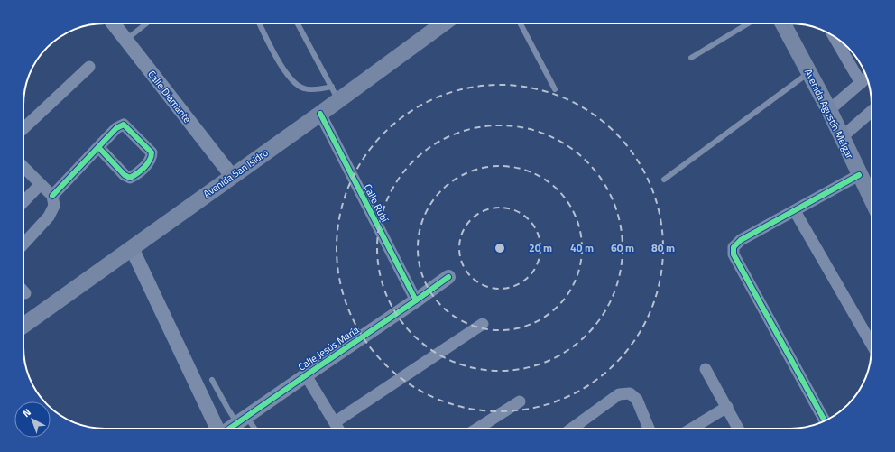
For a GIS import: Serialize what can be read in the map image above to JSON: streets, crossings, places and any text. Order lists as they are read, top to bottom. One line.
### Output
{"streets":{"main road":["Avenida Agustín Melgar","Avenida San Isidro"],"street":["Calle Diamante","Calle Rubí","Calle Jesús María"]},"crossings":[["Calle Diamante","Avenida San Isidro"],["Avenida San Isidro","Calle Rubí"],["Calle Rubí","Calle Jesús María"]],"north":"top left","rings":["20 m","40 m","60 m","80 m"]}
